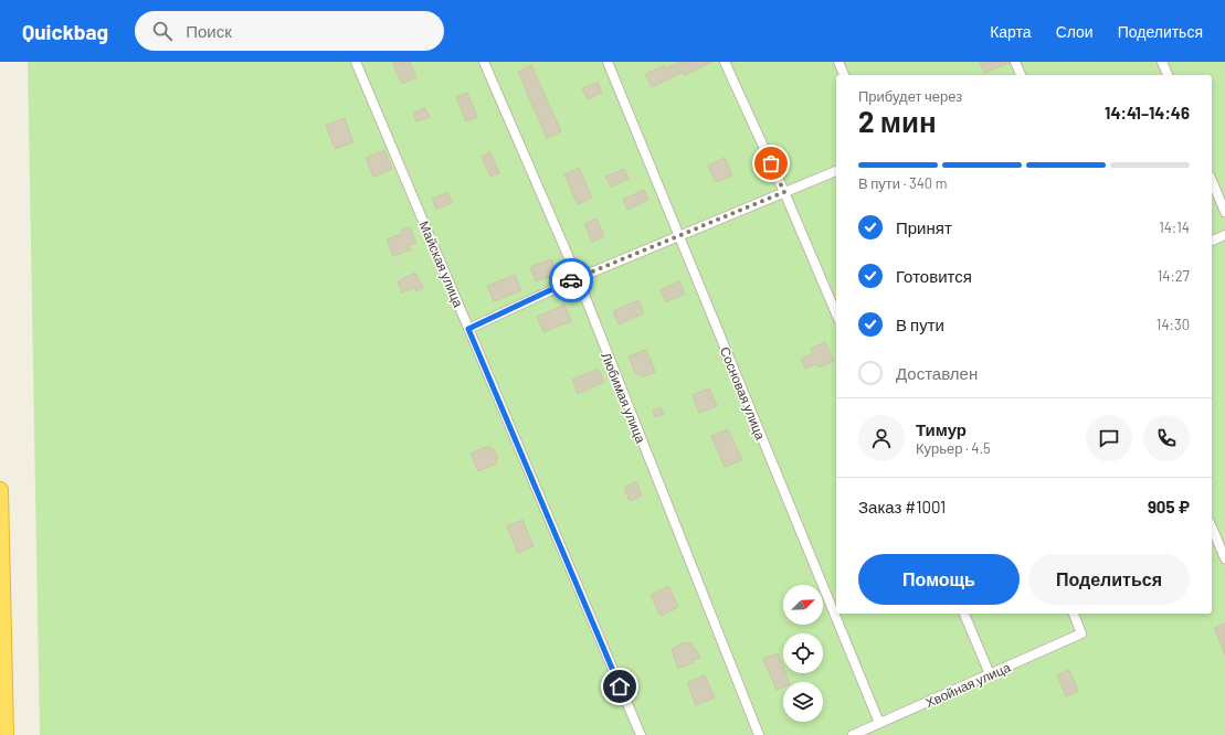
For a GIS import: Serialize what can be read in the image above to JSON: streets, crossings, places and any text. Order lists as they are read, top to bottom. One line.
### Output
{"streets":{"street":["Майская улица","Сосновая улица","Любимая улица","Хвойная улица"]},"crossings":[["Сосновая улица","Хвойная улица"]],"north":"top right","page":{"header":"Quickbag","search":"Поиск","nav":["Карта","Слои","Поделиться"],"heading":["2 мин","Прибудет через","14:41–14:46"],"panel":["Тимур","Курьер · 4.5","Заказ #1001","905 ₽"],"bar":"В пути · 340 m","list":[["Принят","14:14"],["Готовится","14:27"],["В пути","14:30"],"Доставлен"],"buttons":["Помощь","Поделиться"]}}
